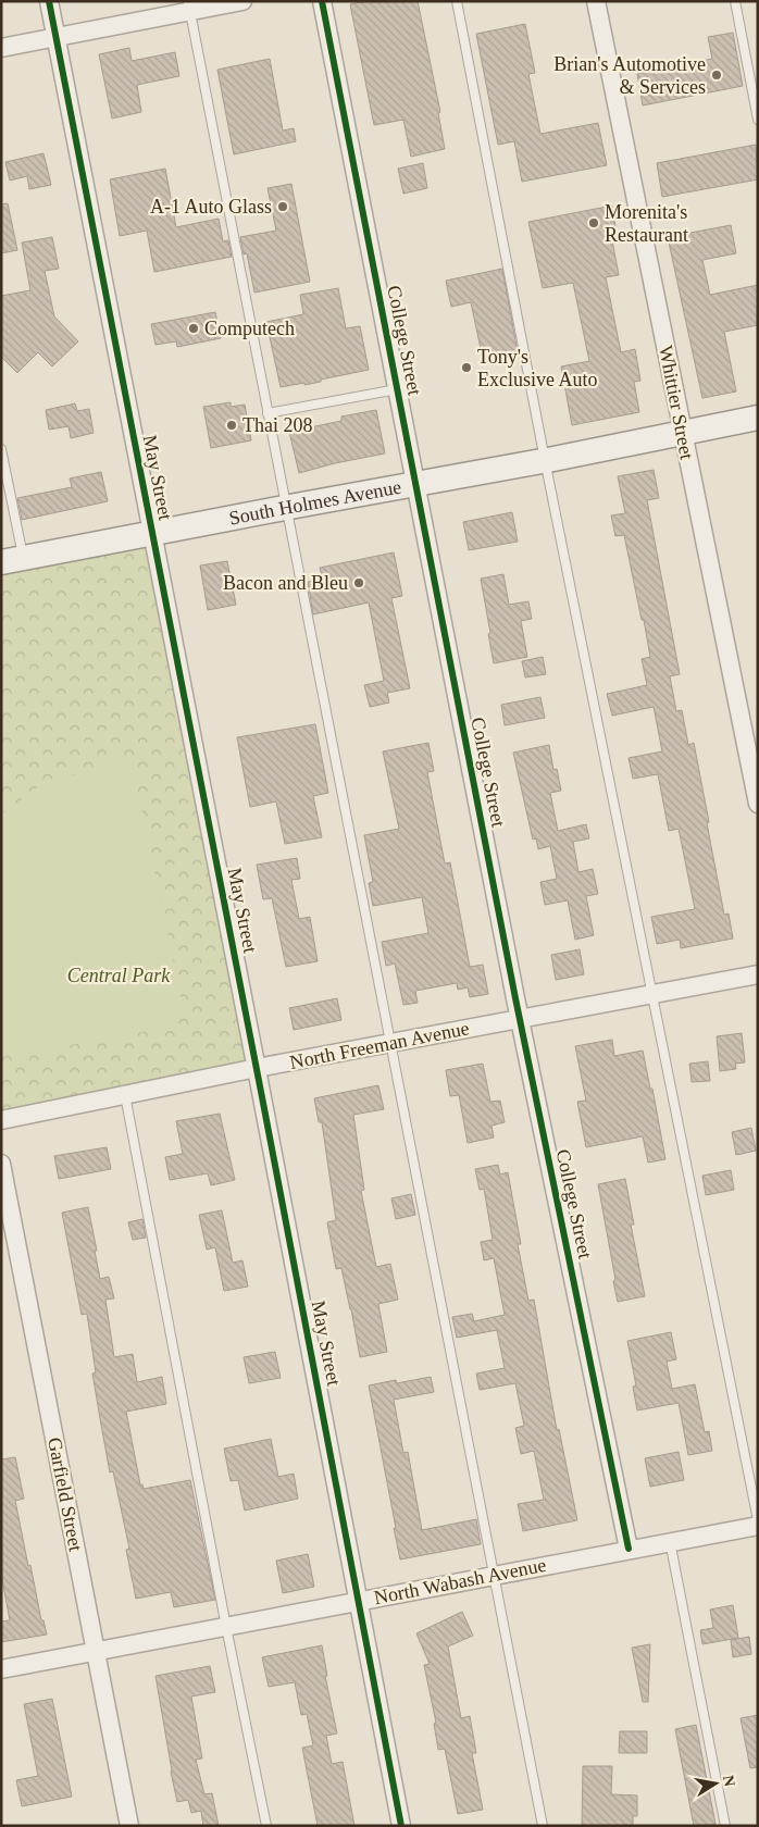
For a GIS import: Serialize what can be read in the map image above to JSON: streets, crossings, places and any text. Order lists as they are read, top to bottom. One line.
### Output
{"streets":{"main road":["South Holmes Avenue"],"street":["College Street","Whittier Street","May Street","North Freeman Avenue","Garfield Street","North Wabash Avenue"]},"crossings":[["College Street","South Holmes Avenue"],["College Street","North Freeman Avenue"],["College Street","North Wabash Avenue"],["Whittier Street","South Holmes Avenue"],["May Street","South Holmes Avenue"],["May Street","North Freeman Avenue"],["May Street","North Wabash Avenue"],["Garfield Street","North Wabash Avenue"]],"parks":["Central Park"],"places":["Brian's Automotive & Services","A-1 Auto Glass","Morenita's Restaurant","Computech","Tony's Exclusive Auto","Thai 208","Bacon and Bleu"],"north":"right"}
